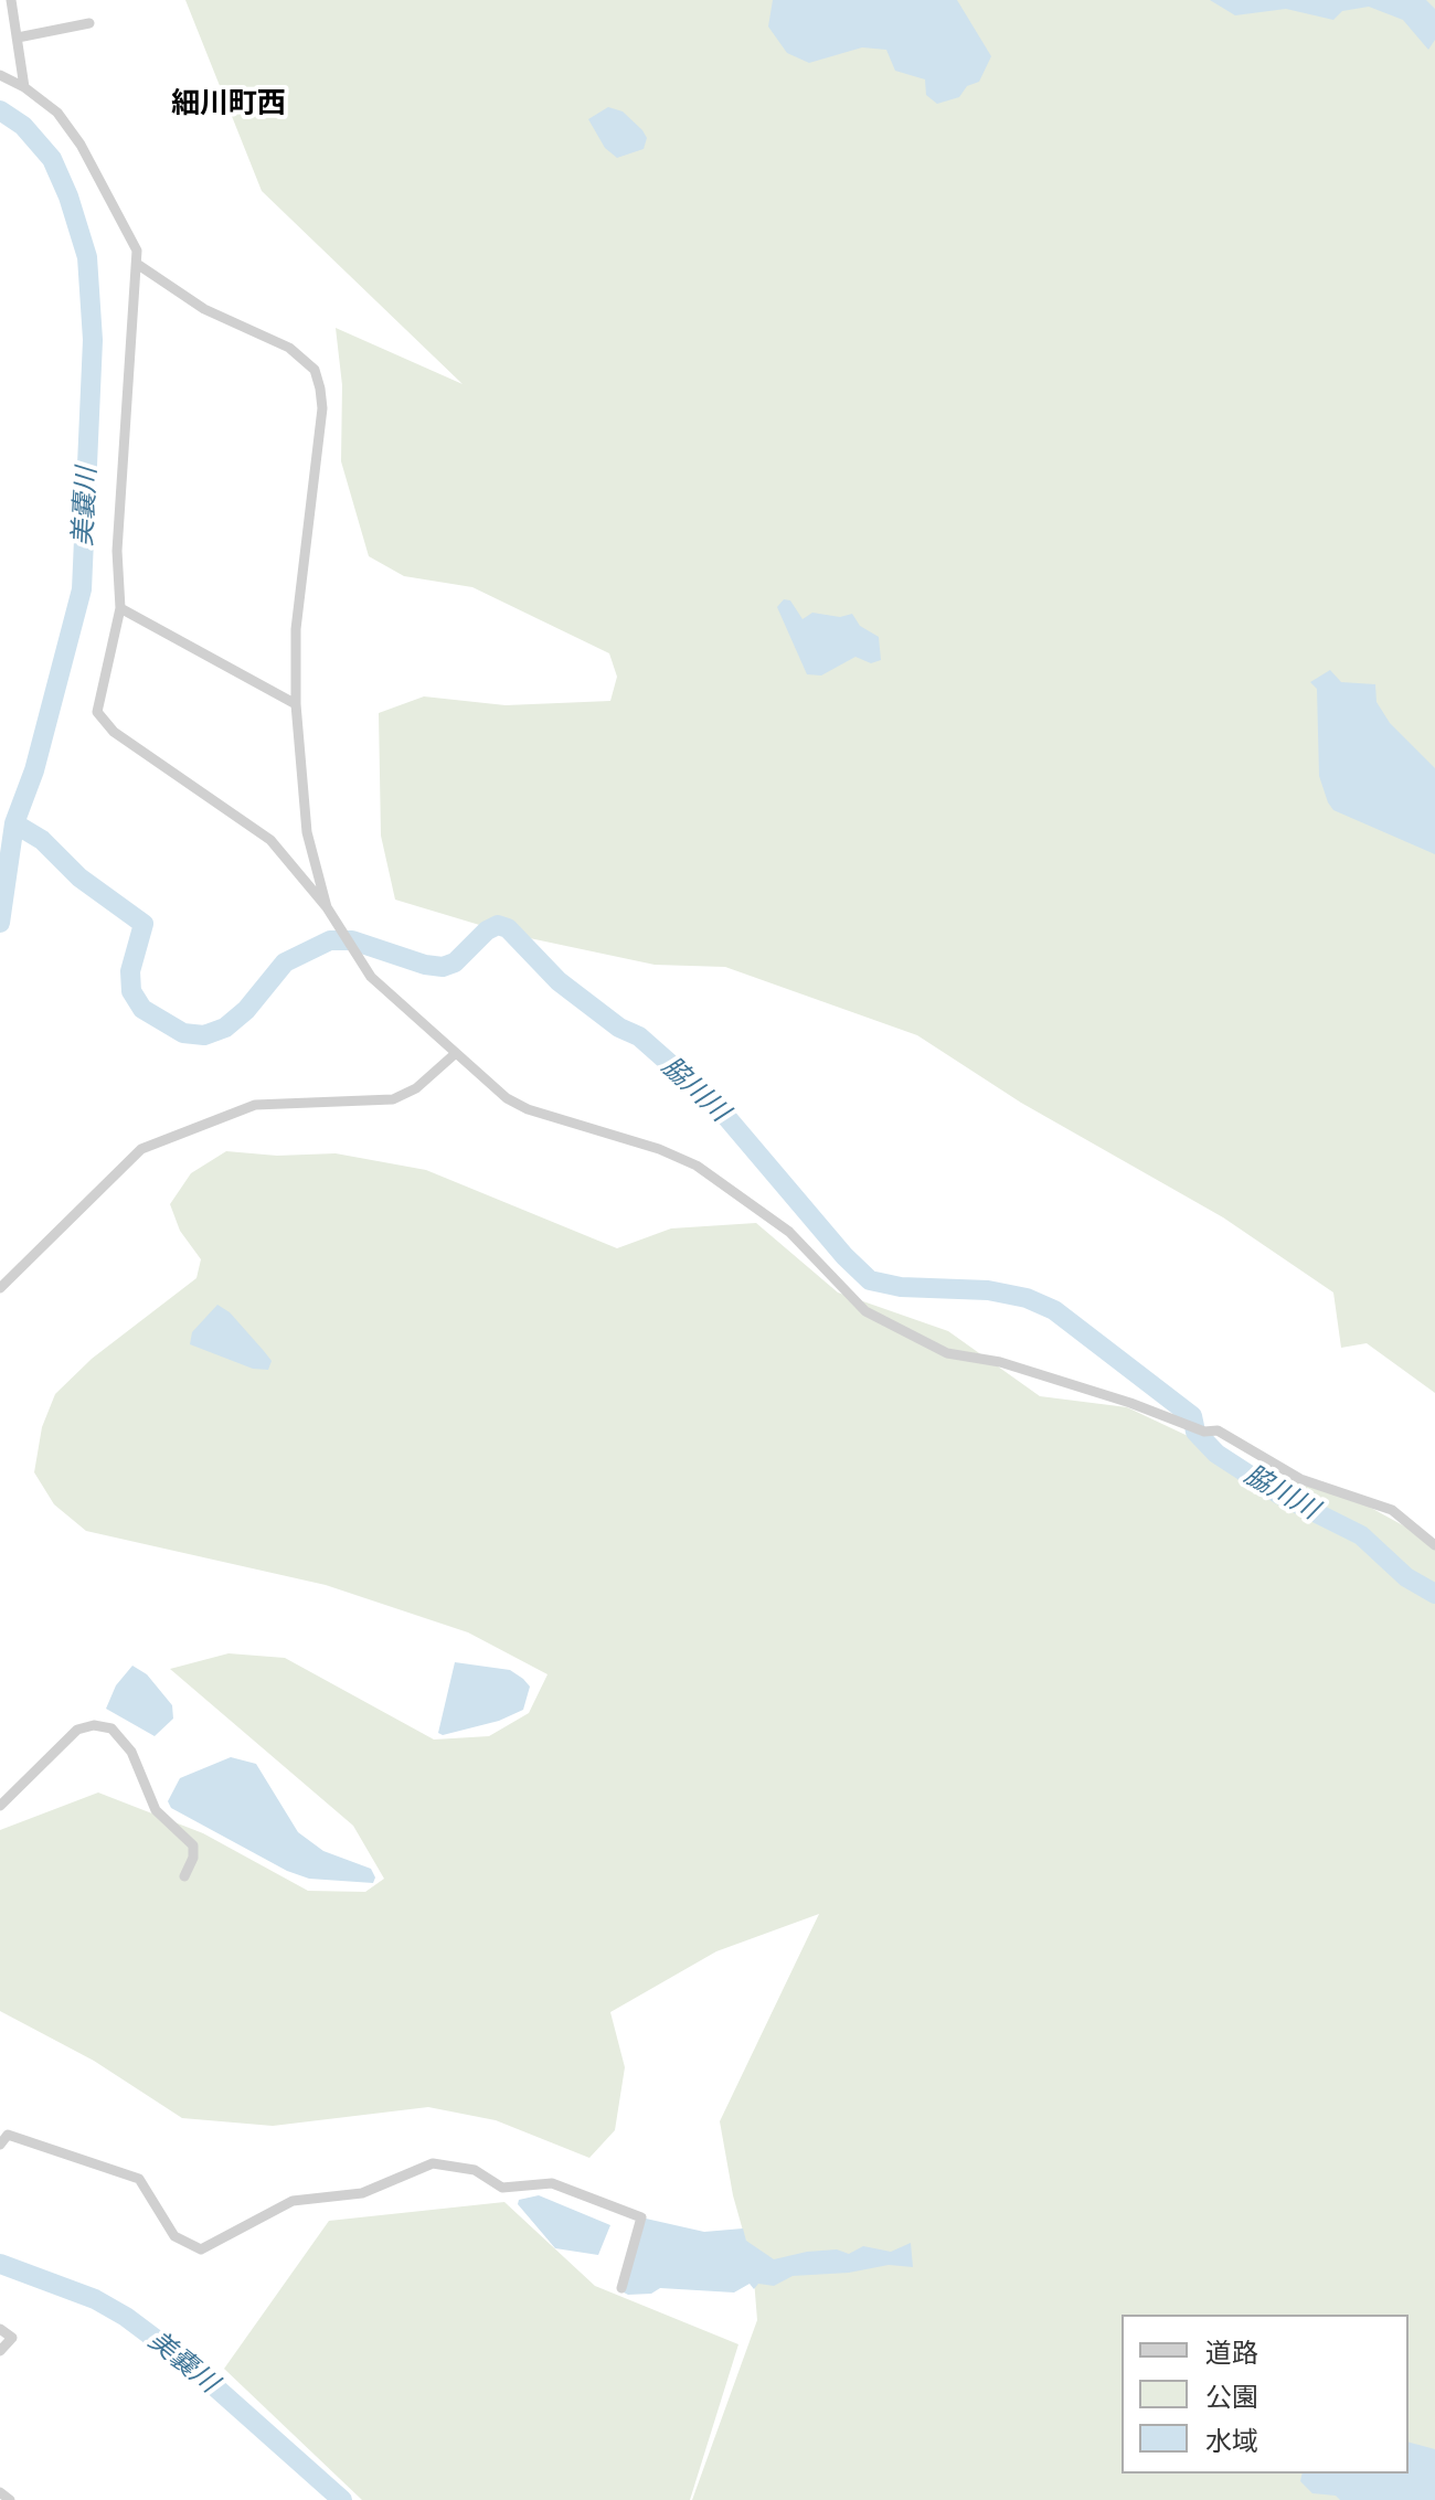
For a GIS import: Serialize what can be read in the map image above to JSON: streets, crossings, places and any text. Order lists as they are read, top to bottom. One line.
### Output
{"districts":["細川町西"],"water":["美嚢川","脇川川"],"legend":["道路","公園","水域"]}
